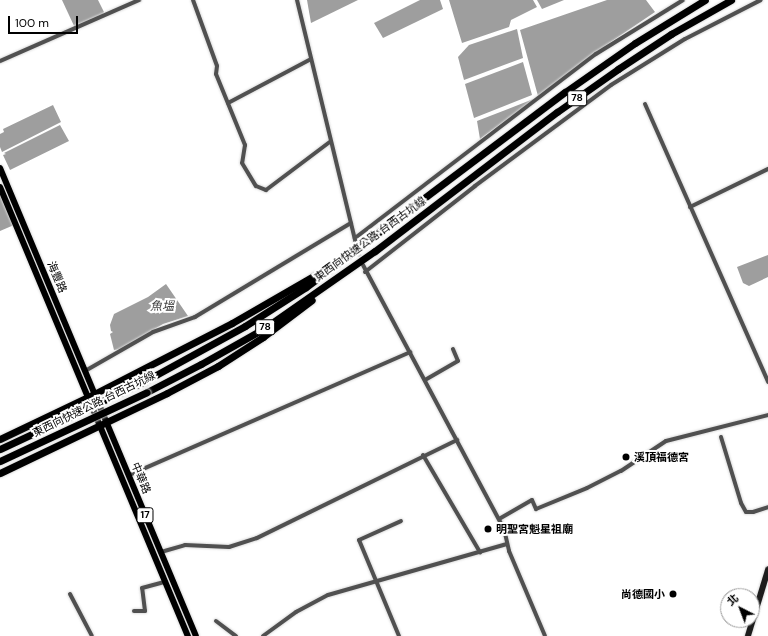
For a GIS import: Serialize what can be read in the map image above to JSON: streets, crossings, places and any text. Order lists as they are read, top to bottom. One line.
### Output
{"streets":{"highway":["78","東西向快速公路 台西古坑線"],"main road":["海豐路","中華路","17"]},"crossings":[["海豐路","中華路"]],"water":["魚塭"],"places":["溪頂福德宮","明聖宮魁星祖廟","尚德國小"],"scale_bar":"100 m","north":"top left"}
